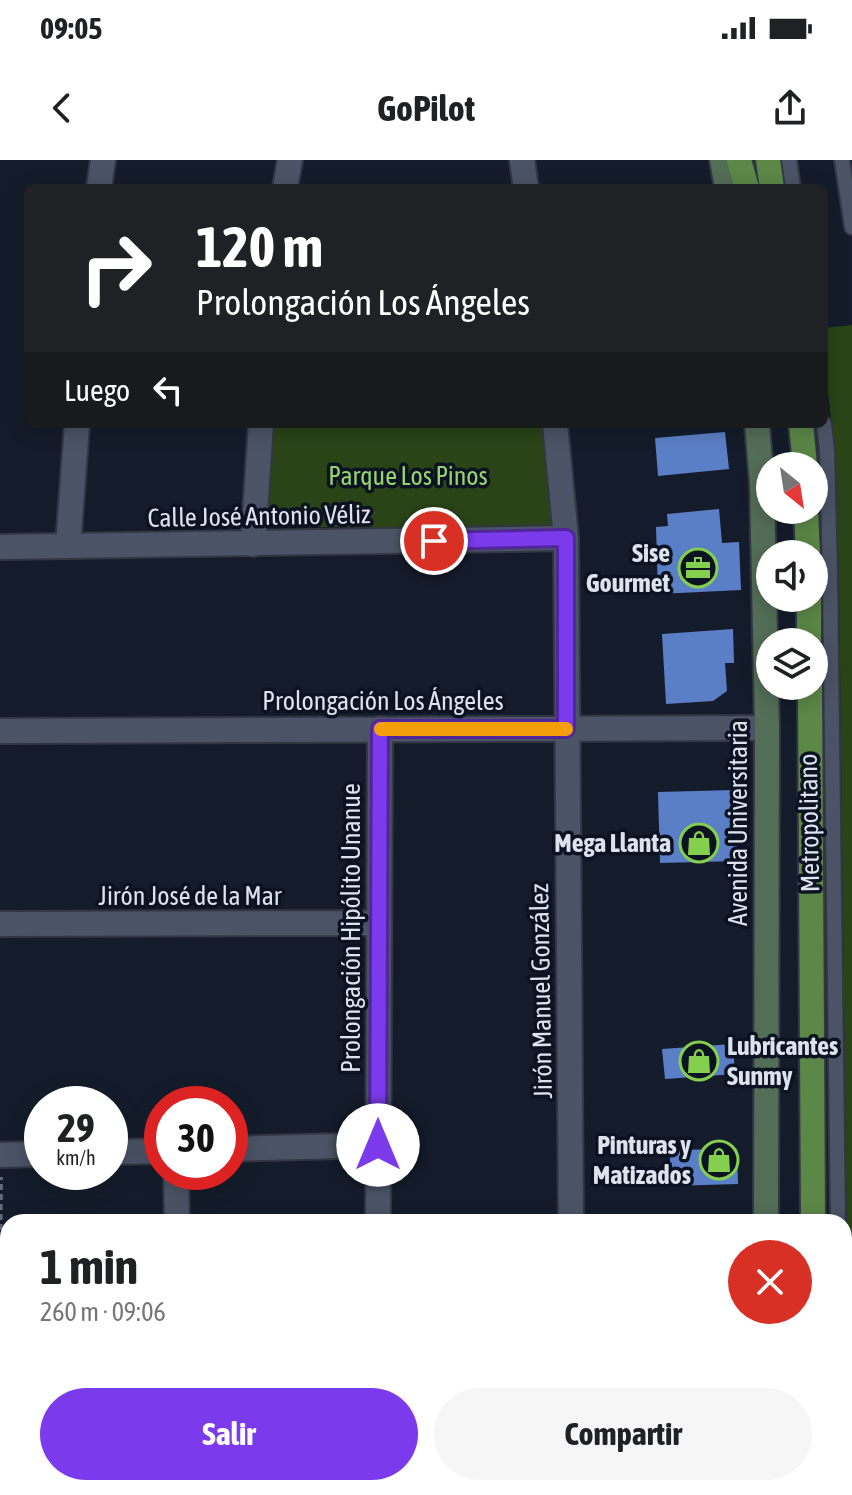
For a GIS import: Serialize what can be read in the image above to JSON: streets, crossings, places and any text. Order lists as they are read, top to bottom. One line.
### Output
{"streets":{"street":["Calle José Antonio Véliz","Prolongación Los Ángeles","Avenida Universitaria","Jirón José de la Mar","Prolongación Hipólito Unanue","Jirón Manuel González"],"lane":["Metropolitano"]},"crossings":[["Calle José Antonio Véliz","Jirón Manuel González"],["Prolongación Los Ángeles","Avenida Universitaria"],["Prolongación Los Ángeles","Prolongación Hipólito Unanue"],["Prolongación Los Ángeles","Jirón Manuel González"],["Jirón José de la Mar","Prolongación Hipólito Unanue"]],"parks":["Parque Los Pinos"],"places":{"office":["Sise Gourmet"],"shop":["Mega Llanta","Lubricantes Sunmy","Pinturas y Matizados"]},"north":"bottom right","page":{"status":"09:05","header":"GoPilot","turn":["120 m","Prolongación Los Ángeles"],"then":"Luego","speed":"29 km/h","limit":"30","heading":["1 min","260 m · 09:06"],"buttons":["Salir","Compartir"]}}
